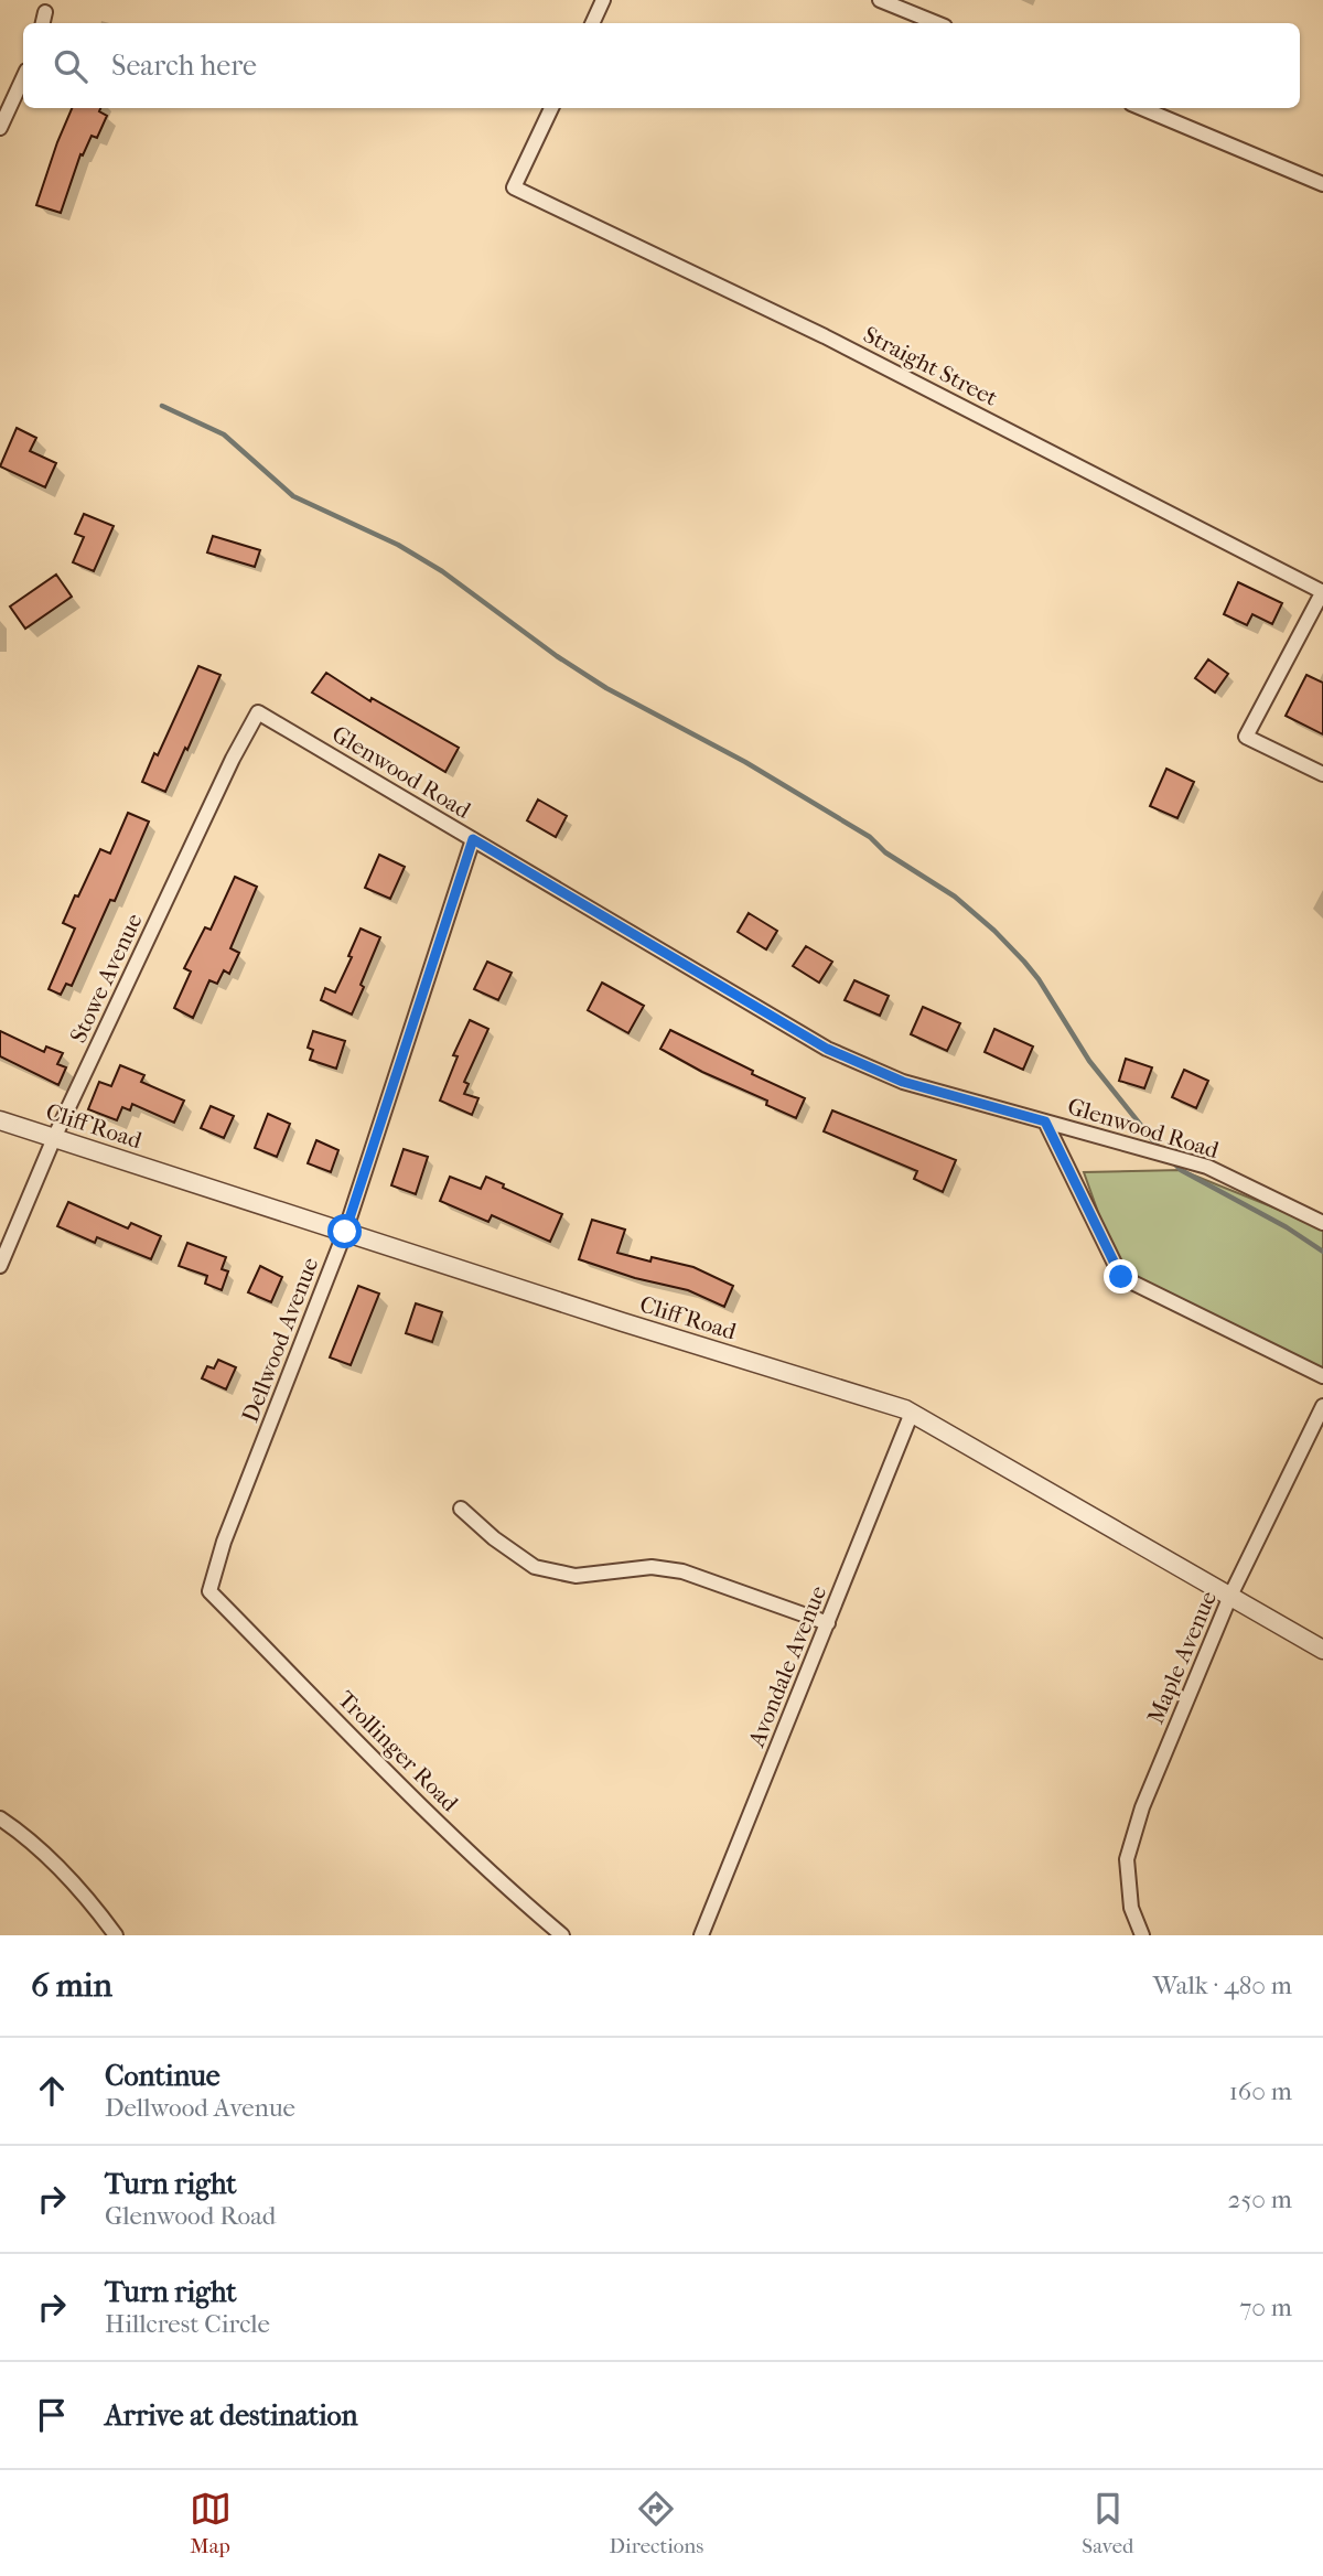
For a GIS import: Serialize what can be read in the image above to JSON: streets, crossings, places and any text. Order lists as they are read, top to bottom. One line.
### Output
{"streets":{"street":["Straight Street","Glenwood Road","Stowe Avenue","Cliff Road","Dellwood Avenue","Maple Avenue","Avondale Avenue","Trollinger Road"]},"crossings":[["Glenwood Road","Stowe Avenue"],["Glenwood Road","Dellwood Avenue"],["Stowe Avenue","Cliff Road"],["Cliff Road","Dellwood Avenue"],["Cliff Road","Maple Avenue"],["Cliff Road","Avondale Avenue"],["Dellwood Avenue","Trollinger Road"]],"page":{"search":"Search here","heading":["6 min","Walk · 480 m"],"list":[["Continue","Dellwood Avenue","160 m"],["Turn right","Glenwood Road","250 m"],["Turn right","Hillcrest Circle","70 m"],"Arrive at destination"],"nav":["Map","Directions","Saved"]}}
